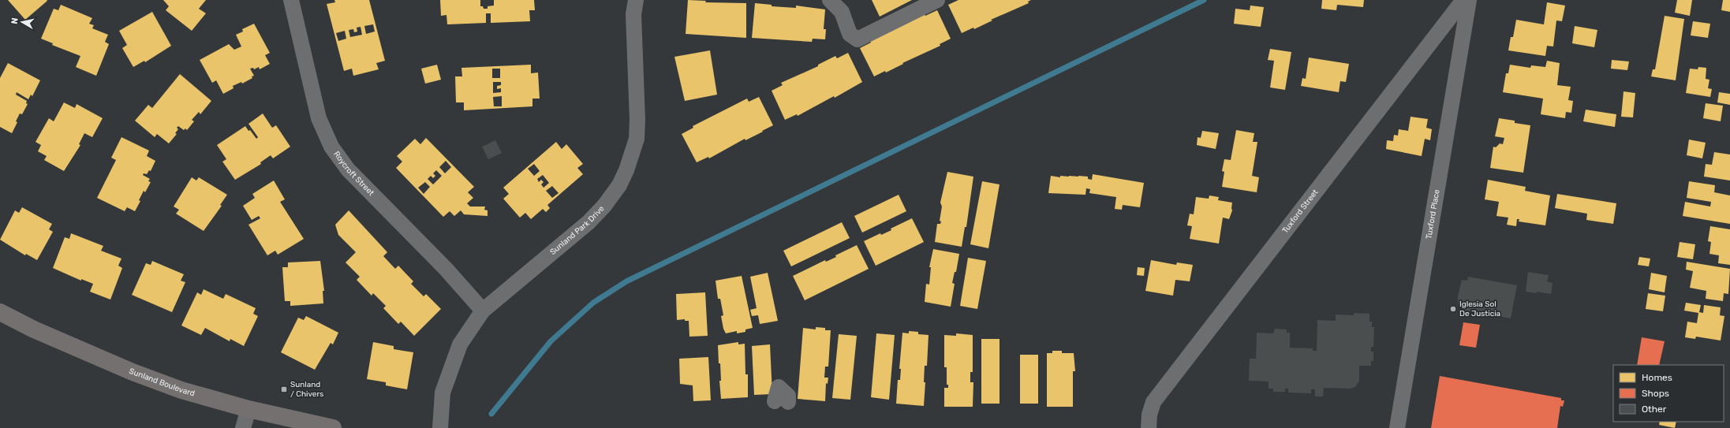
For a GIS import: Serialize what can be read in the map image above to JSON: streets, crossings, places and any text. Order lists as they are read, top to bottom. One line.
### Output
{"streets":{"main road":["Sunland Boulevard"],"street":["Roycroft Street","Tuxford Street","Tuxford Place","Sunland Park Drive"]},"crossings":[["Roycroft Street","Sunland Park Drive"]],"places":{"other":["Iglesia Sol De Justicia"],"transit":["Sunland / Chivers"]},"legend":["Homes","Shops","Other"],"north":"left"}
